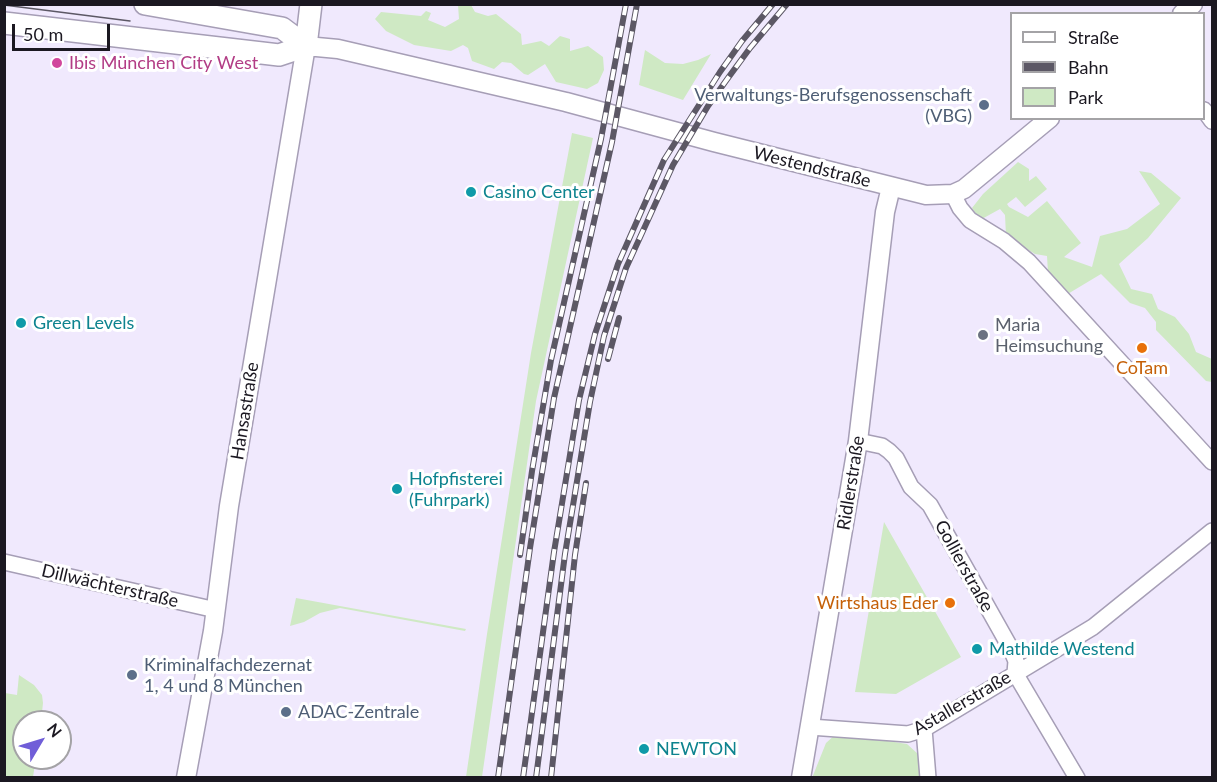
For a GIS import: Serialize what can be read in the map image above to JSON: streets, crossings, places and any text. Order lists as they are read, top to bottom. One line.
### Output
{"streets":{"main road":["Westendstraße"],"street":["Hansastraße","Ridlerstraße","Gollierstraße","Dillwächterstraße","Astallerstraße"]},"crossings":[["Westendstraße","Hansastraße"],["Westendstraße","Ridlerstraße"],["Hansastraße","Dillwächterstraße"],["Ridlerstraße","Gollierstraße"],["Ridlerstraße","Astallerstraße"],["Gollierstraße","Astallerstraße"]],"places":["Ibis München City West","Verwaltungs-Berufsgenossenschaft (VBG)","Casino Center","Green Levels","Maria Heimsuchung","CoTam","Hofpfisterei (Fuhrpark)","Wirtshaus Eder","Mathilde Westend","Kriminalfachdezernat 1, 4 und 8 München","ADAC-Zentrale","NEWTON"],"legend":["Straße","Bahn","Park"],"scale_bar":"50 m","north":"top right"}
